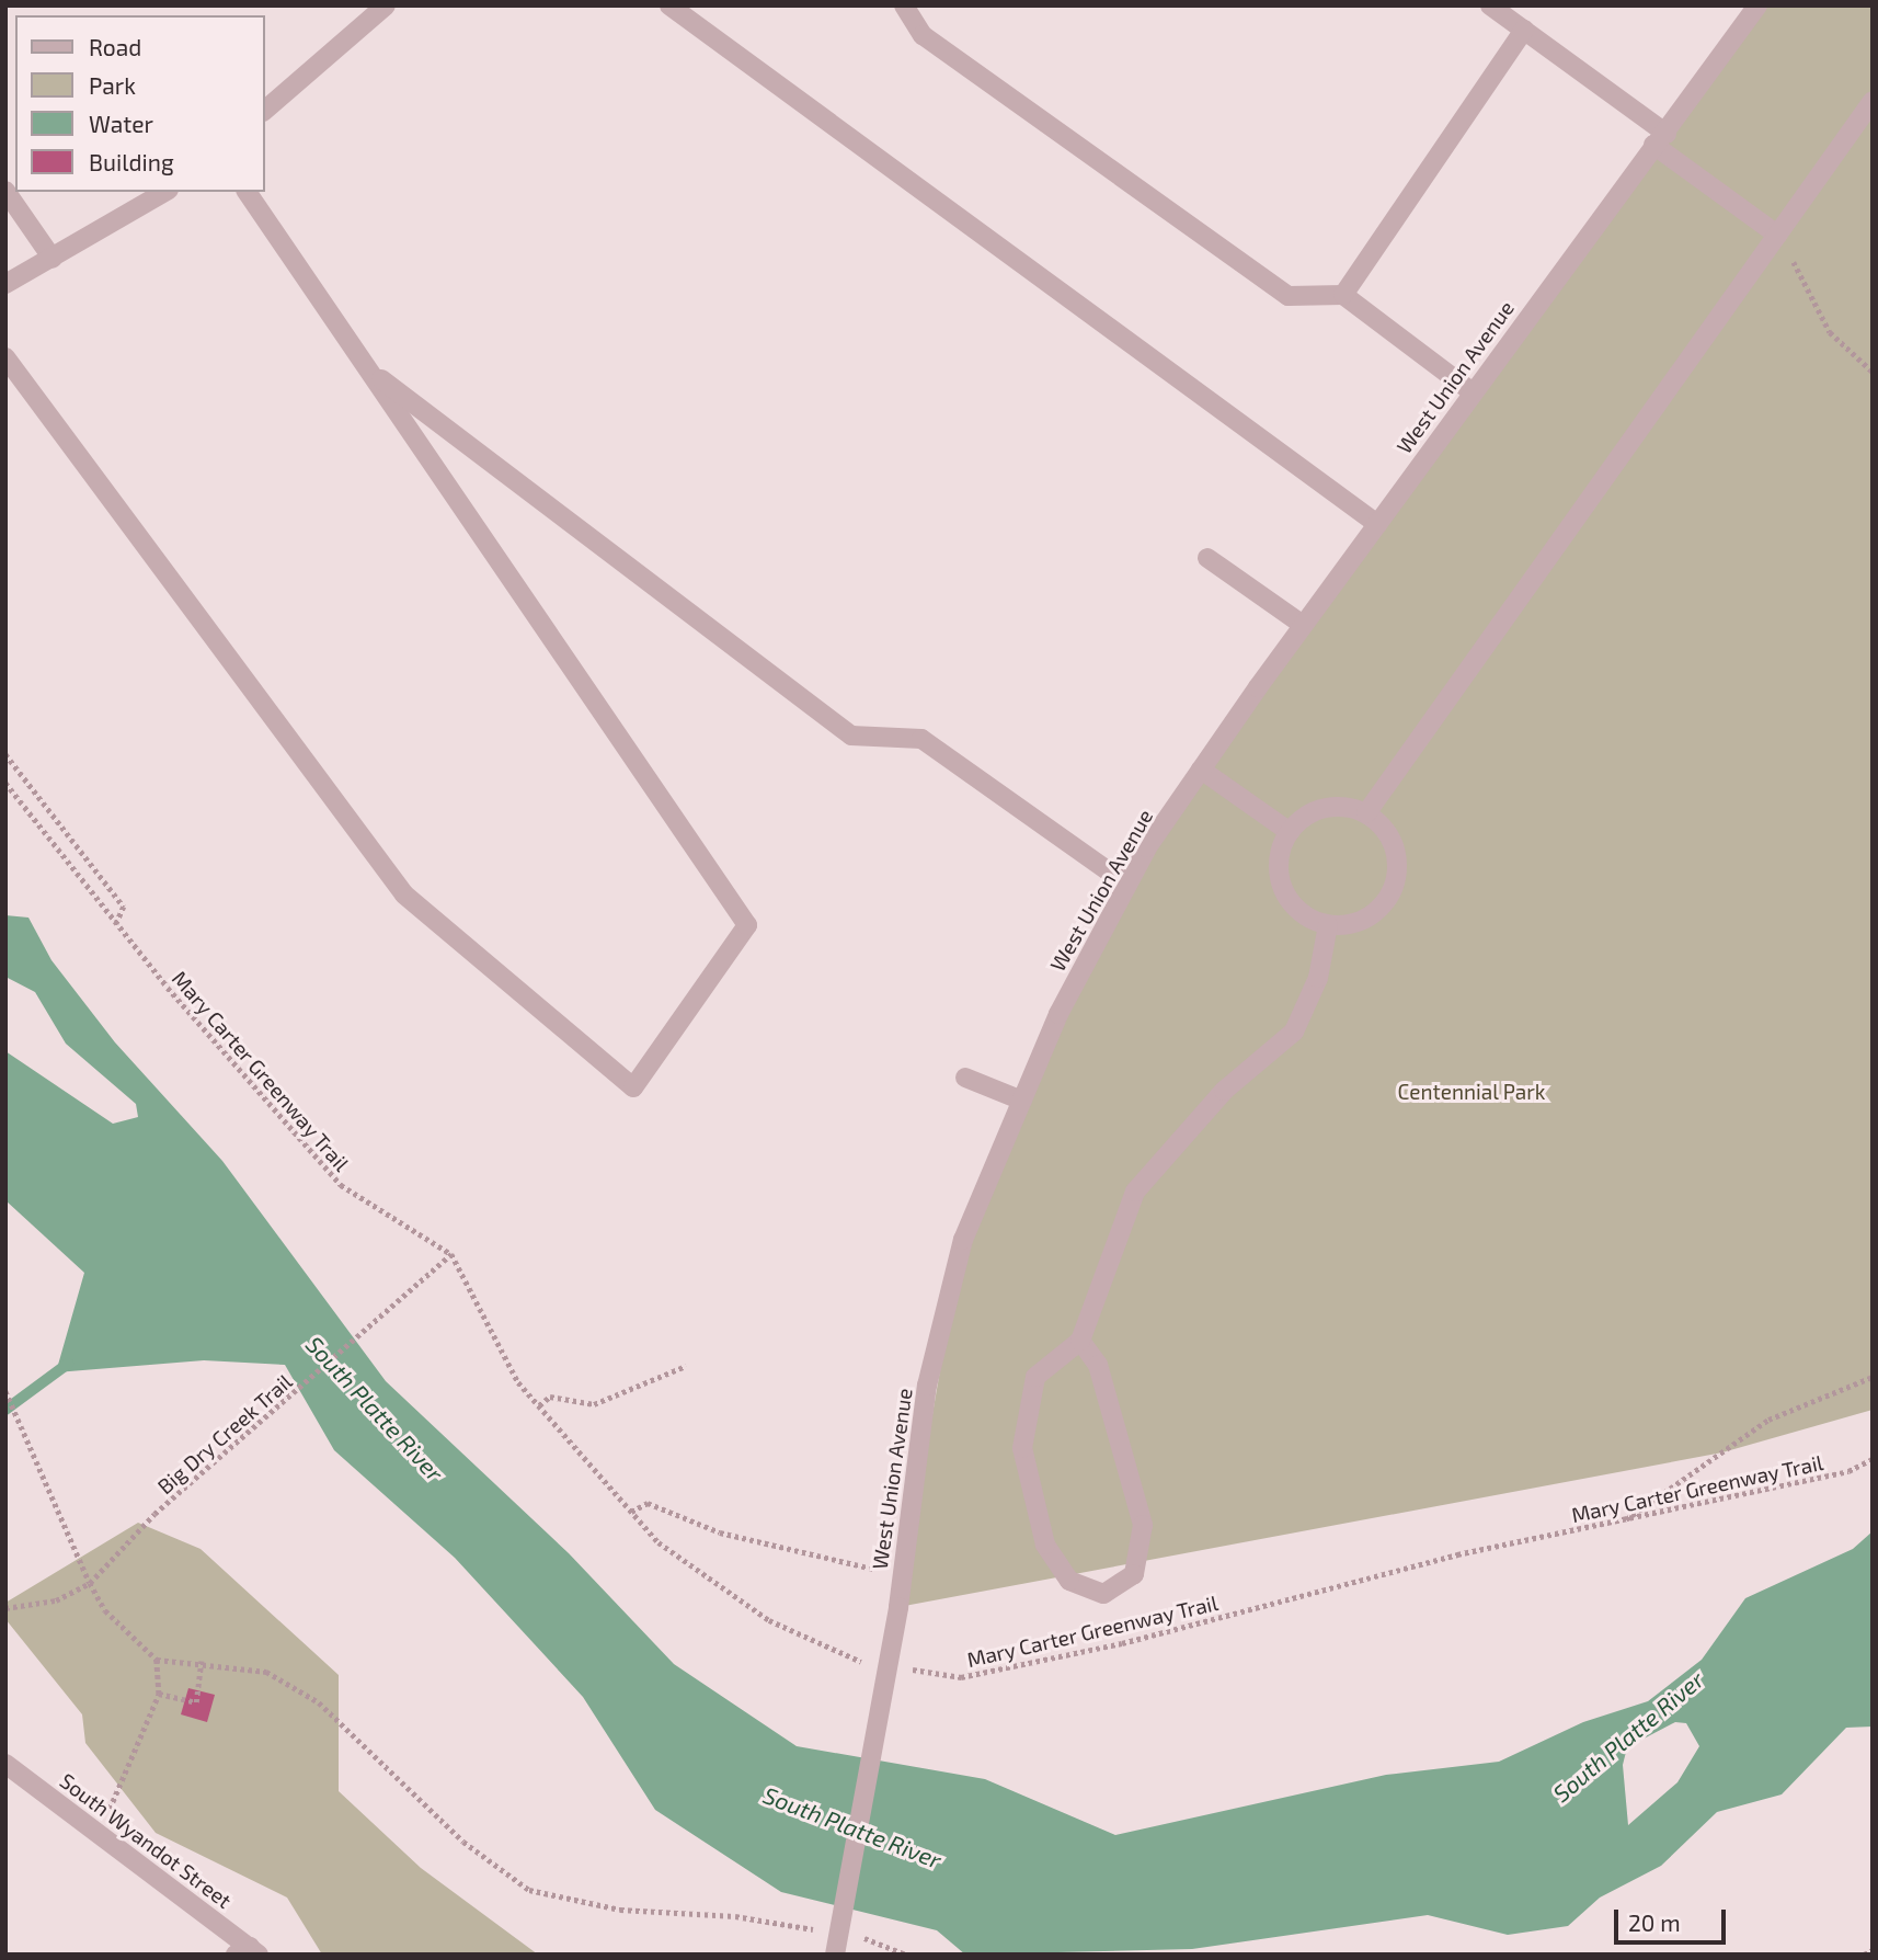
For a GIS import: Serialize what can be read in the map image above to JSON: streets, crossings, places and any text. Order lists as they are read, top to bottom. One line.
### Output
{"streets":{"street":["West Union Avenue","South Wyandot Street"],"path":["Mary Carter Greenway Trail","Big Dry Creek Trail"]},"crossings":[["Mary Carter Greenway Trail","Big Dry Creek Trail"]],"water":["South Platte River"],"parks":["Centennial Park"],"legend":["Road","Park","Water","Building"],"scale_bar":"20 m"}
